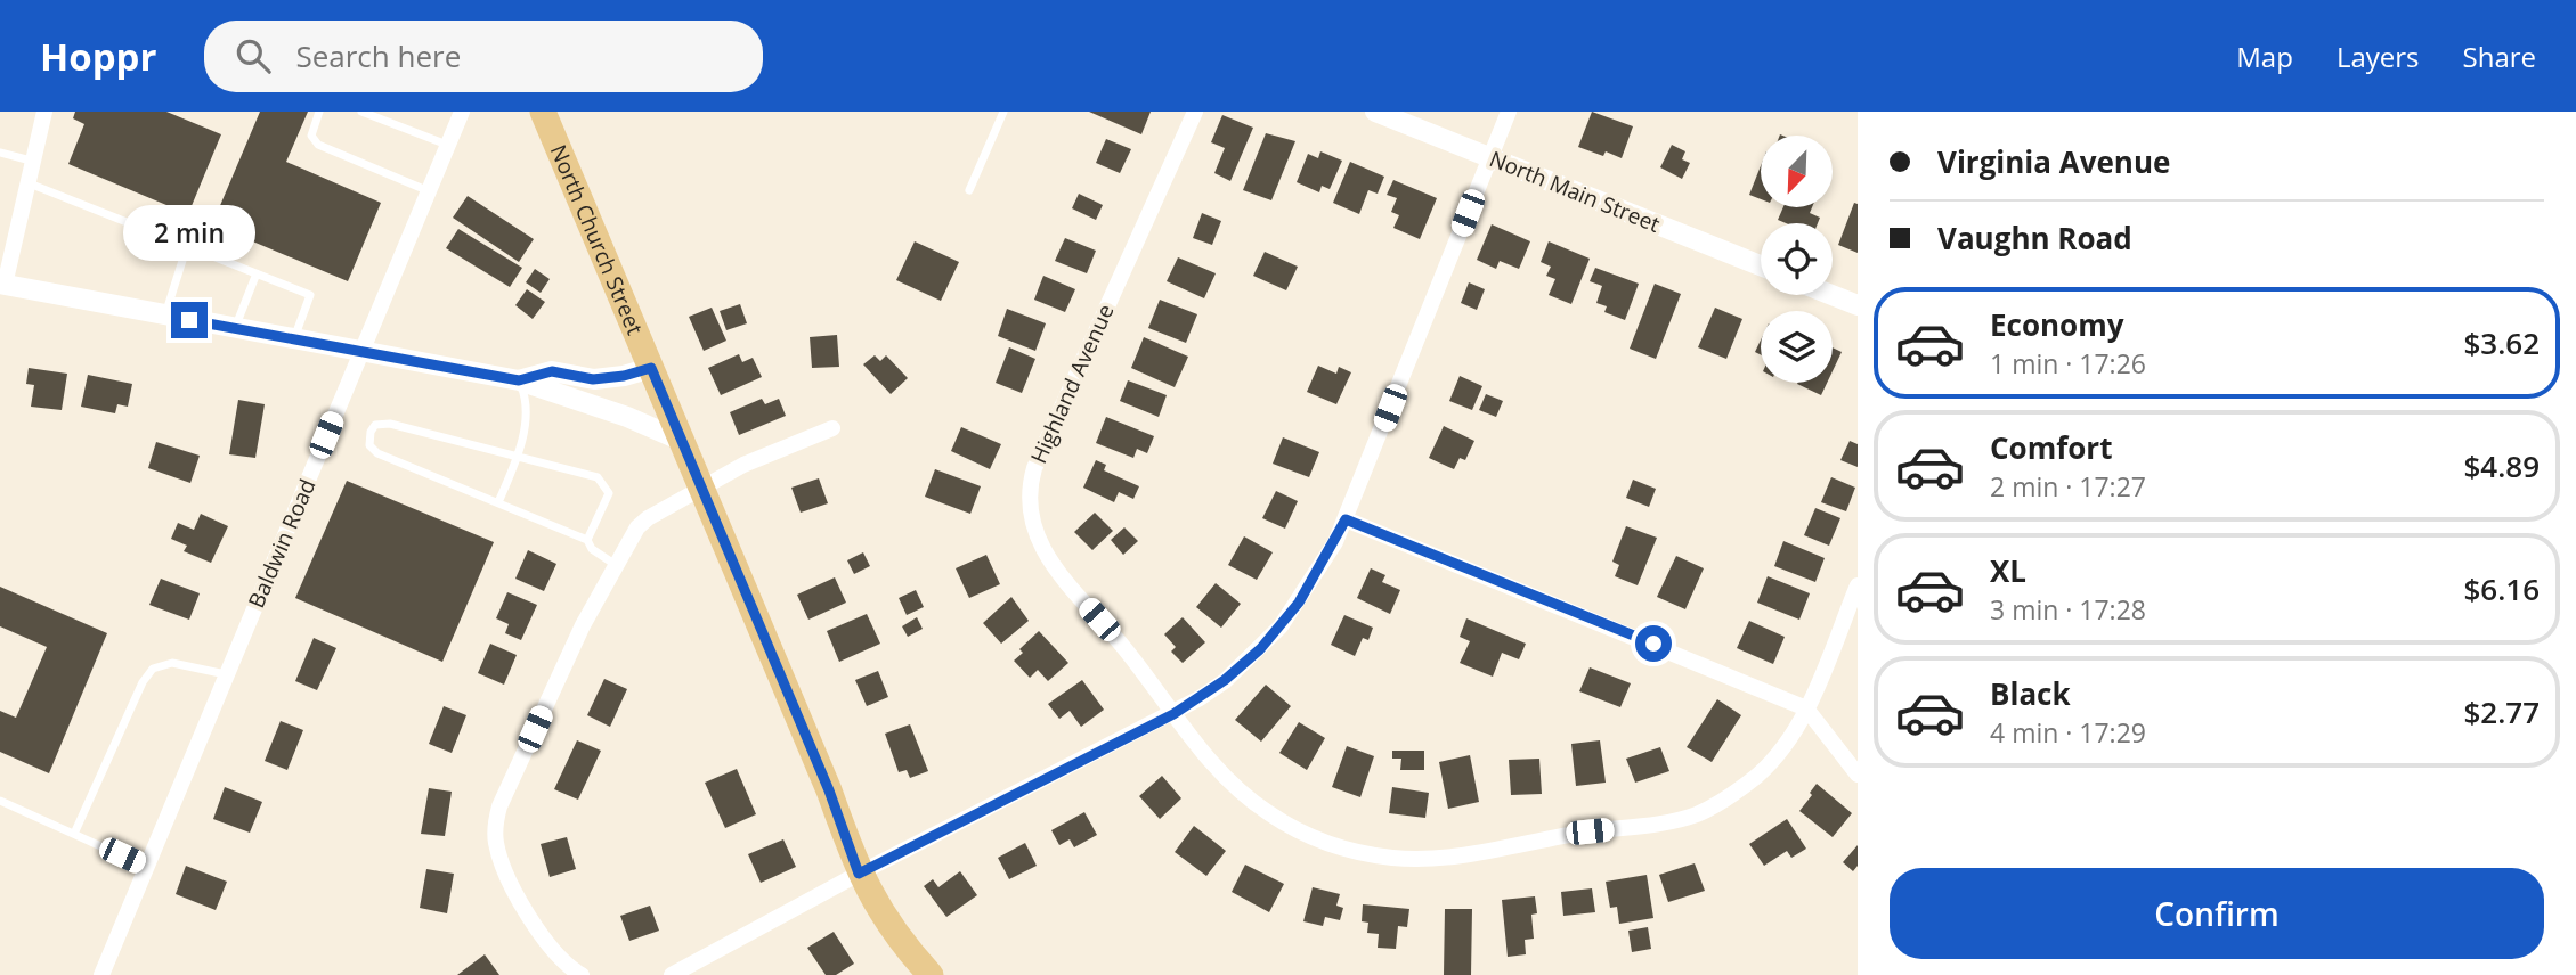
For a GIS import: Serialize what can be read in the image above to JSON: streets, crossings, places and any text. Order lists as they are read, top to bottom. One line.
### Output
{"streets":{"main road":["North Church Street"],"street":["North Main Street","Highland Avenue","Baldwin Road"]},"north":"bottom left","page":{"header":"Hoppr","search":"Search here","nav":["Map","Layers","Share"],"banner":["Virginia Avenue","Vaughn Road"],"bubble":"2 min","list":[{"name":"Economy","note":"1 min · 17:26","value":"$3.62"},{"name":"Comfort","note":"2 min · 17:27","value":"$4.89"},{"name":"XL","note":"3 min · 17:28","value":"$6.16"},{"name":"Black","note":"4 min · 17:29","value":"$2.77"}],"buttons":"Confirm"}}
